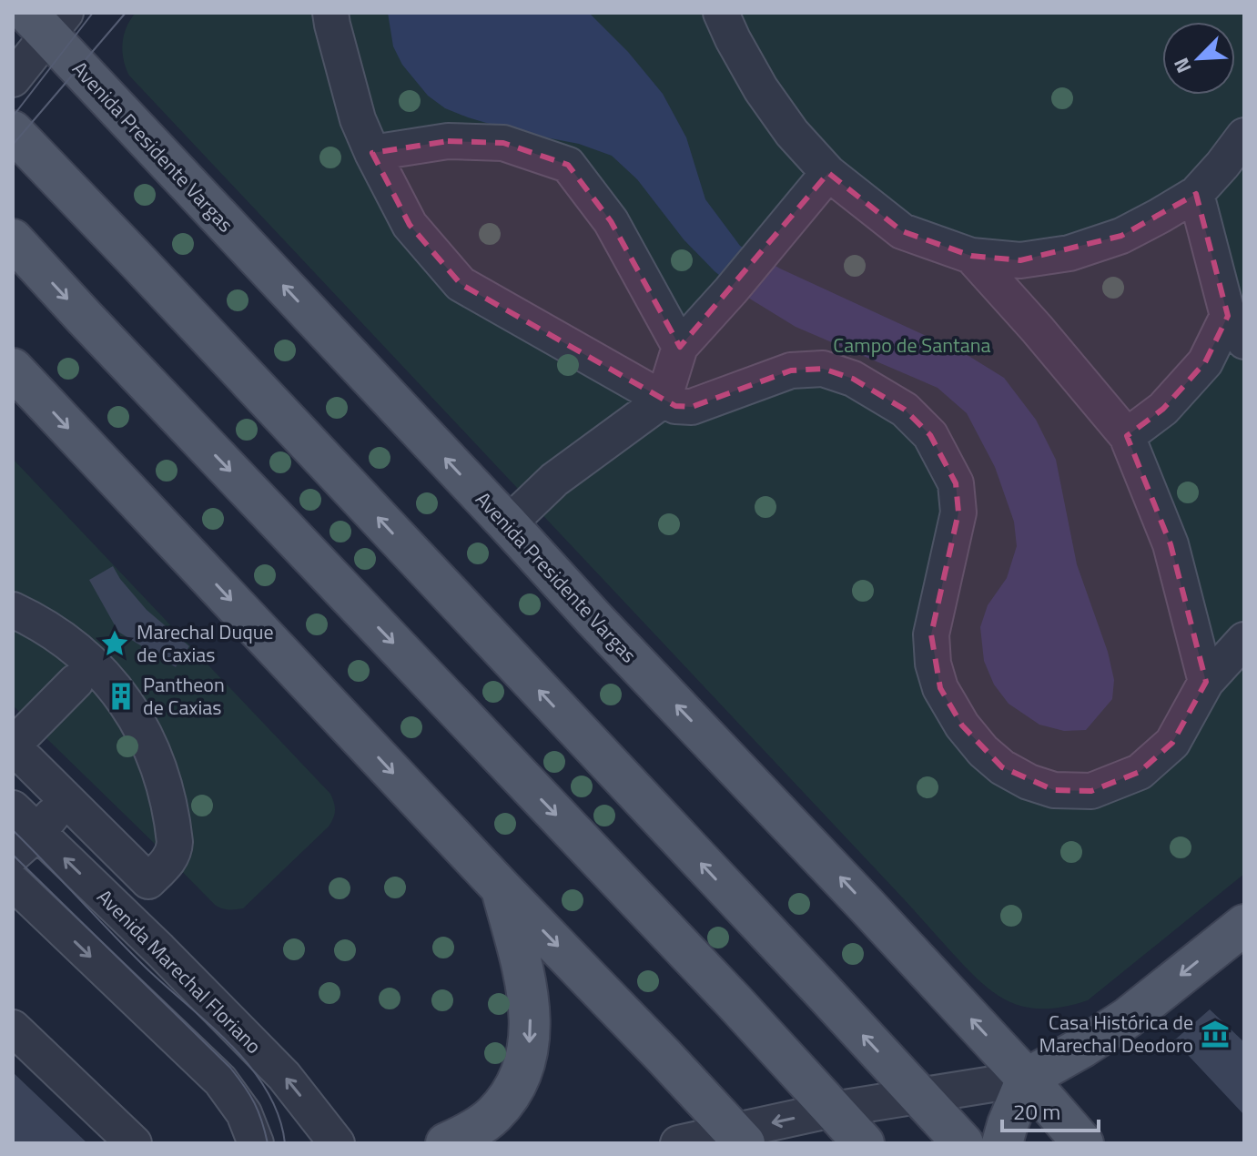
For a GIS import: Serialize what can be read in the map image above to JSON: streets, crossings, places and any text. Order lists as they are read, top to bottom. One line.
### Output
{"streets":{"main road":["Avenida Presidente Vargas"],"street":["Avenida Marechal Floriano"]},"parks":["Campo de Santana"],"places":{"place":["Marechal Duque de Caxias"],"building":["Pantheon de Caxias"],"museum":["Casa Histórica de Marechal Deodoro"]},"scale_bar":"20 m","north":"bottom left"}
